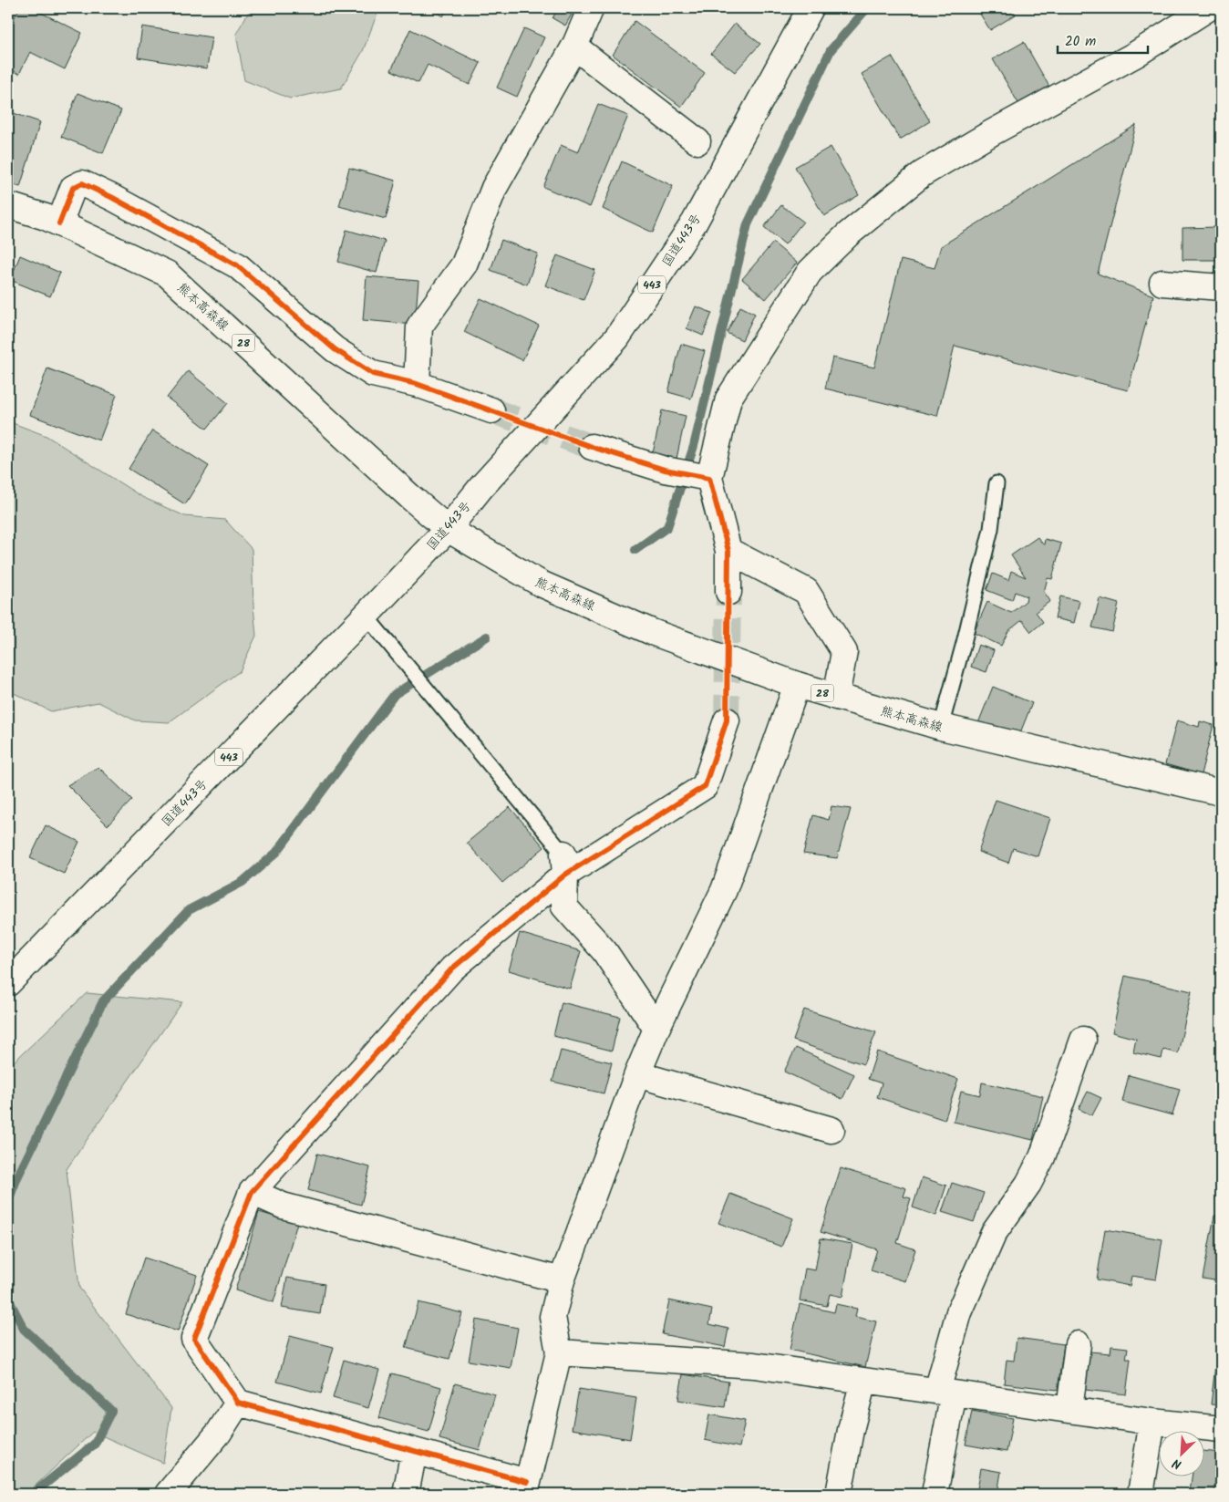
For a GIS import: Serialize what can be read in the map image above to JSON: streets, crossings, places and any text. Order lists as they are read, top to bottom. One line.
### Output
{"streets":{"main road":["国道443号","443","熊本高森線","28"]},"crossings":[["国道443号","熊本高森線"]],"scale_bar":"20 m","north":"bottom left"}
